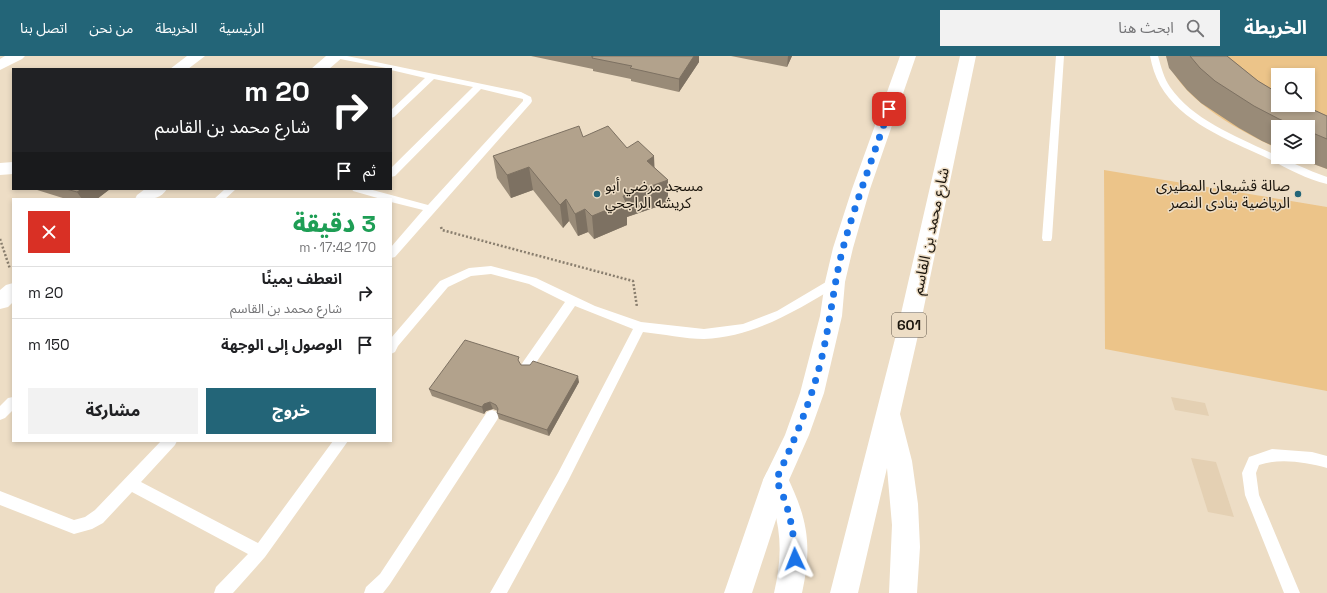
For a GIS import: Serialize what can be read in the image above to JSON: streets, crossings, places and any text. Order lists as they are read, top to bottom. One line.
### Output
{"streets":{"main road":["شارع محمد بن القاسم","601"]},"places":["مسجد مرضي أبو كريشه الراجحي","صالة قشيعان المطيرى الرياضية بنادى النصر"],"page":{"header":"الخريطة","search":"ابحث هنا","nav":["الرئيسية","الخريطة","من نحن","اتصل بنا"],"turn":["20 m","شارع محمد بن القاسم"],"then":"ثم","heading":["3 دقيقة","170 m · 17:42"],"list":[{"name":"انعطف يمينًا","note":"شارع محمد بن القاسم","value":"20 m"},{"name":"الوصول إلى الوجهة","value":"150 m"}],"buttons":["خروج","مشاركة"]}}
